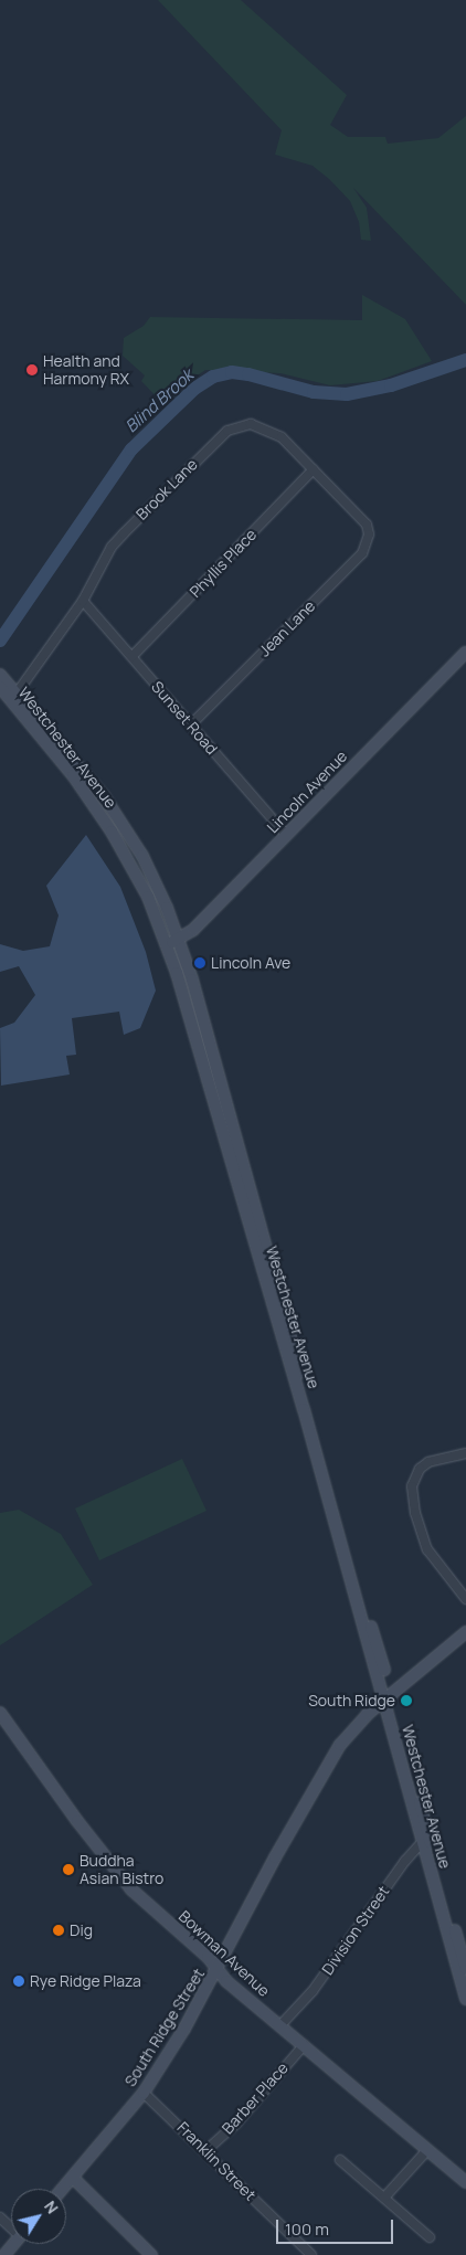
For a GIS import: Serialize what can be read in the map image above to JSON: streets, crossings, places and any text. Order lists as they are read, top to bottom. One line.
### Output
{"streets":{"main road":["Westchester Avenue","Lincoln Avenue","Bowman Avenue","South Ridge Street"],"street":["Brook Lane","Phyllis Place","Jean Lane","Sunset Road","Division Street","Barber Place","Franklin Street"]},"crossings":[["Brook Lane","Phyllis Place"],["Brook Lane","Jean Lane"],["Brook Lane","Sunset Road"],["Brook Lane","Westchester Avenue"],["Phyllis Place","Sunset Road"],["Jean Lane","Sunset Road"],["Sunset Road","Lincoln Avenue"],["Westchester Avenue","Lincoln Avenue"],["Westchester Avenue","Division Street"],["Westchester Avenue","South Ridge Street"],["Division Street","Bowman Avenue"],["Bowman Avenue","South Ridge Street"],["Bowman Avenue","Barber Place"],["South Ridge Street","Franklin Street"],["Barber Place","Franklin Street"]],"water":["Blind Brook"],"places":["Health and Harmony RX","Lincoln Ave","South Ridge","Buddha Asian Bistro","Dig","Rye Ridge Plaza"],"scale_bar":"100 m","north":"top right"}
